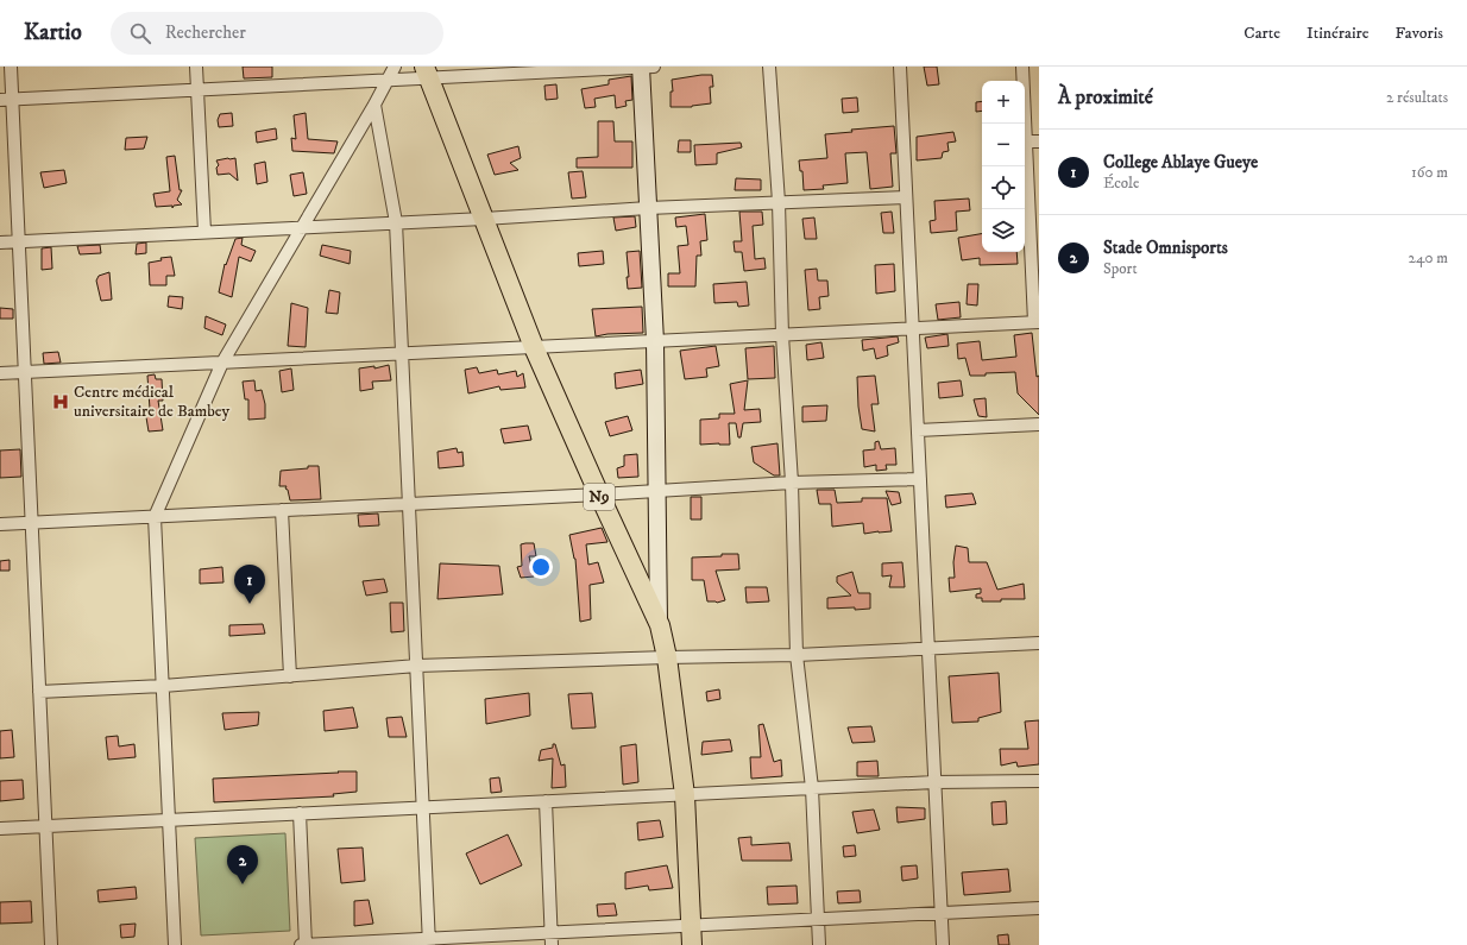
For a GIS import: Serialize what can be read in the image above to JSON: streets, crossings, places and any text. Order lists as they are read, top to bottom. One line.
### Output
{"streets":{"main road":["N9"]},"places":{"hospital":["Centre médical universitaire de Bambey"]},"page":{"header":"Kartio","search":"Rechercher","nav":["Carte","Itinéraire","Favoris"],"heading":["À proximité","2 résultats"],"map_buttons":["+","−"],"list":[{"mark":"1","name":"College Ablaye Gueye","note":"École","value":"160 m"},{"mark":"2","name":"Stade Omnisports","note":"Sport","value":"240 m"}],"pins":["1","2"]}}
